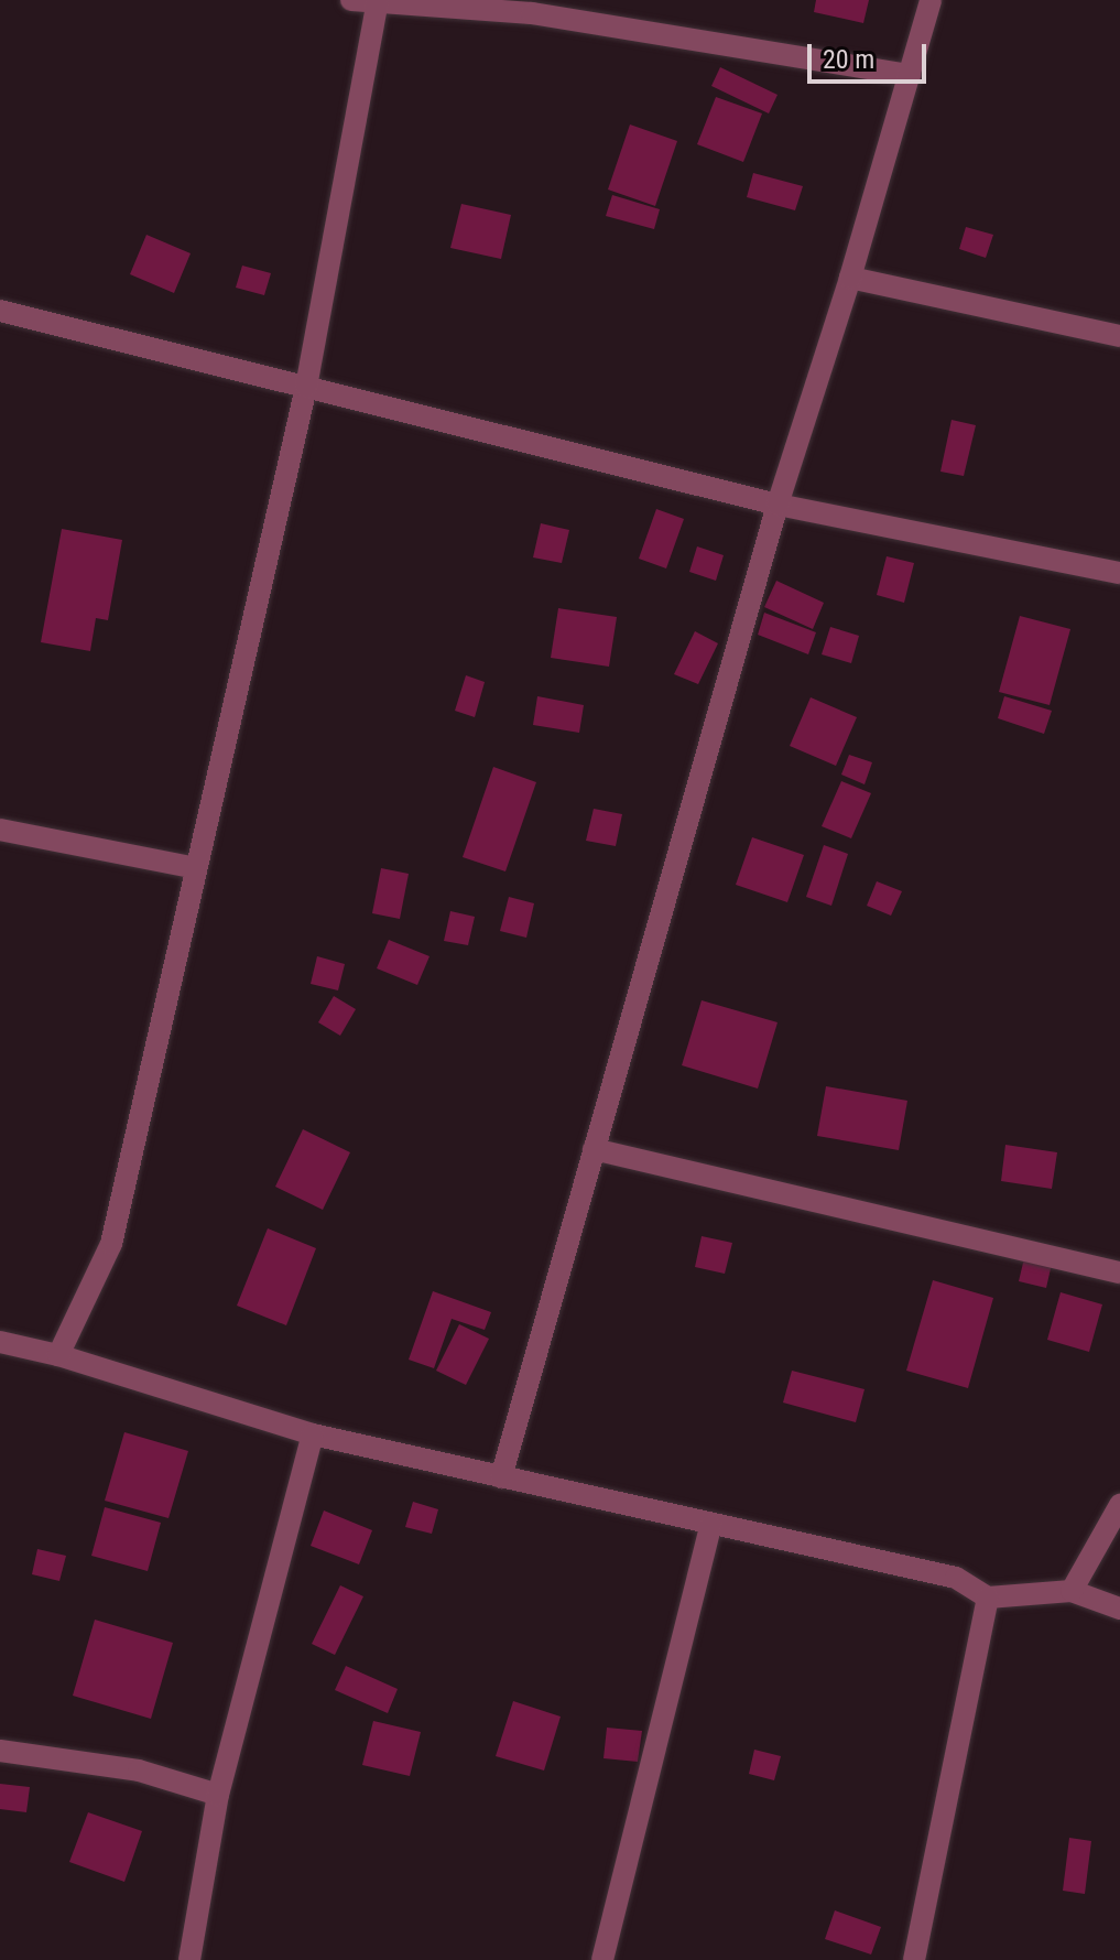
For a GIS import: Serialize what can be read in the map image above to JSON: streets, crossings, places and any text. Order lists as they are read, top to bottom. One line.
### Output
{"scale_bar":"20 m"}
